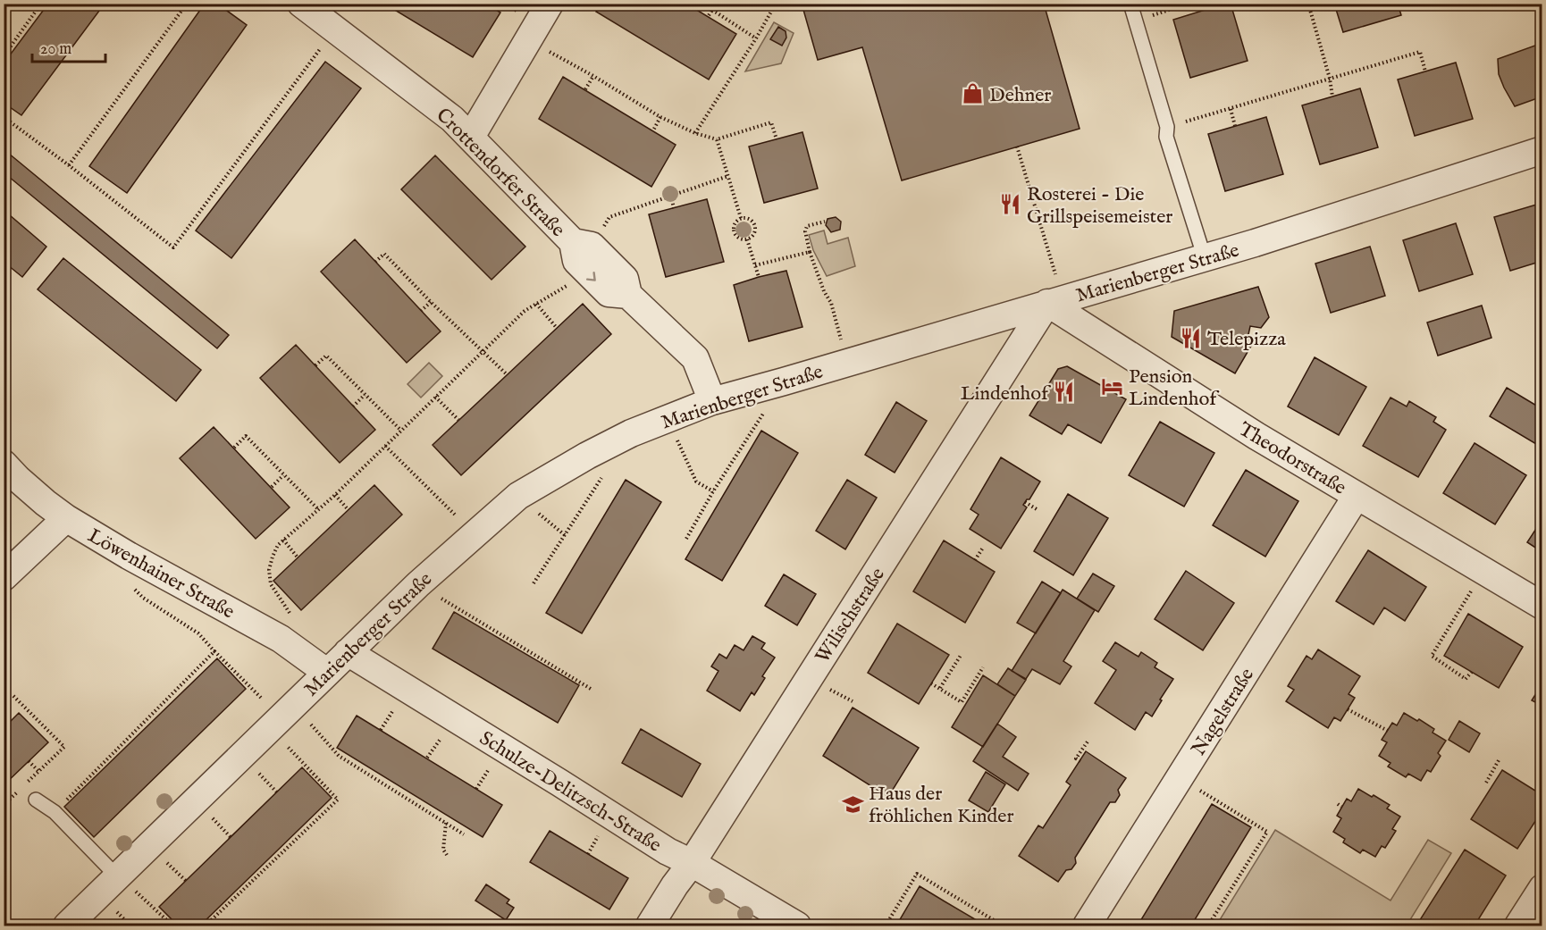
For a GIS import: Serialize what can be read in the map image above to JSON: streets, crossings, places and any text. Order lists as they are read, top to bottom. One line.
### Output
{"streets":{"street":["Crottendorfer Straße","Marienberger Straße","Theodorstraße","Löwenhainer Straße","Wilischstraße","Nagelstraße","Schulze-Delitzsch-Straße"]},"crossings":[["Crottendorfer Straße","Marienberger Straße"],["Marienberger Straße","Theodorstraße"],["Marienberger Straße","Löwenhainer Straße"],["Marienberger Straße","Wilischstraße"],["Marienberger Straße","Schulze-Delitzsch-Straße"],["Theodorstraße","Wilischstraße"],["Theodorstraße","Nagelstraße"],["Wilischstraße","Schulze-Delitzsch-Straße"]],"places":{"shop":["Dehner"],"restaurant":["Rosterei - Die Grillspeisemeister","Telepizza","Lindenhof"],"hotel":["Pension Lindenhof"],"school or university":["Haus der fröhlichen Kinder"]},"scale_bar":"20 m"}
